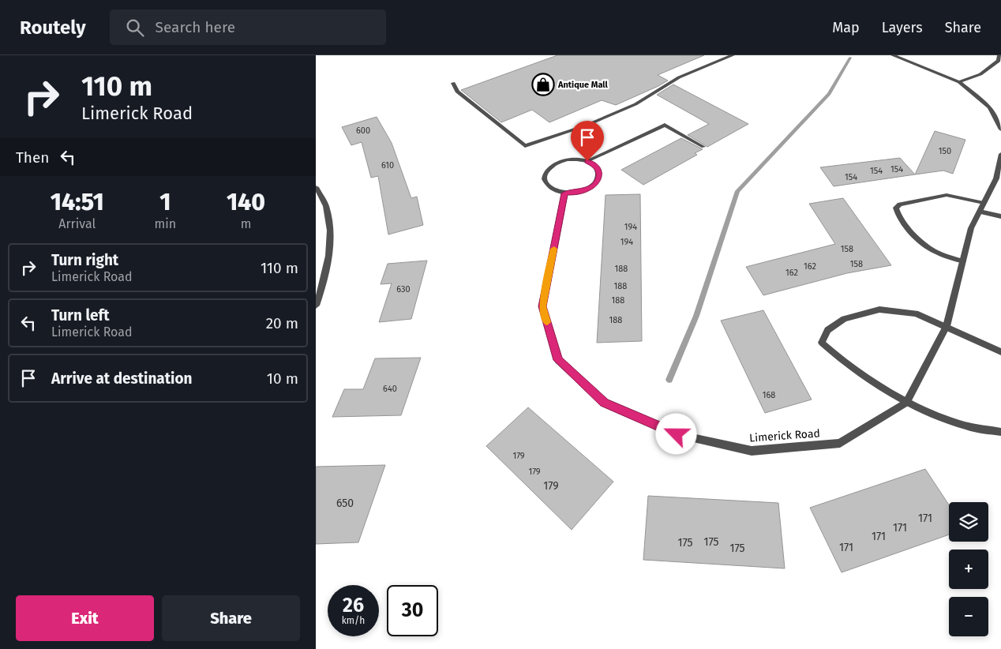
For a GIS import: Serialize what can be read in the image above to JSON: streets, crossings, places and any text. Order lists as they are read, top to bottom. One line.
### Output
{"streets":{"street":["Limerick Road"]},"places":{"shop":["Antique Mall"]},"house_numbers":["600","150","610","154","154","154","194","194","158","158","162","188","162","188","630","188","188","640","168","179","179","179","650","171","171","171","175","175","171","175"],"page":{"header":"Routely","search":"Search here","nav":["Map","Layers","Share"],"turn":["110 m","Limerick Road"],"then":"Then","eta":["14:51","Arrival","1","min","140","m"],"list":[{"name":"Turn right","note":"Limerick Road","value":"110 m"},{"name":"Turn left","note":"Limerick Road","value":"20 m"},{"name":"Arrive at destination","value":"10 m"}],"map_buttons":["+","−"],"speed":"26 km/h","limit":"30","buttons":["Exit","Share"]}}
